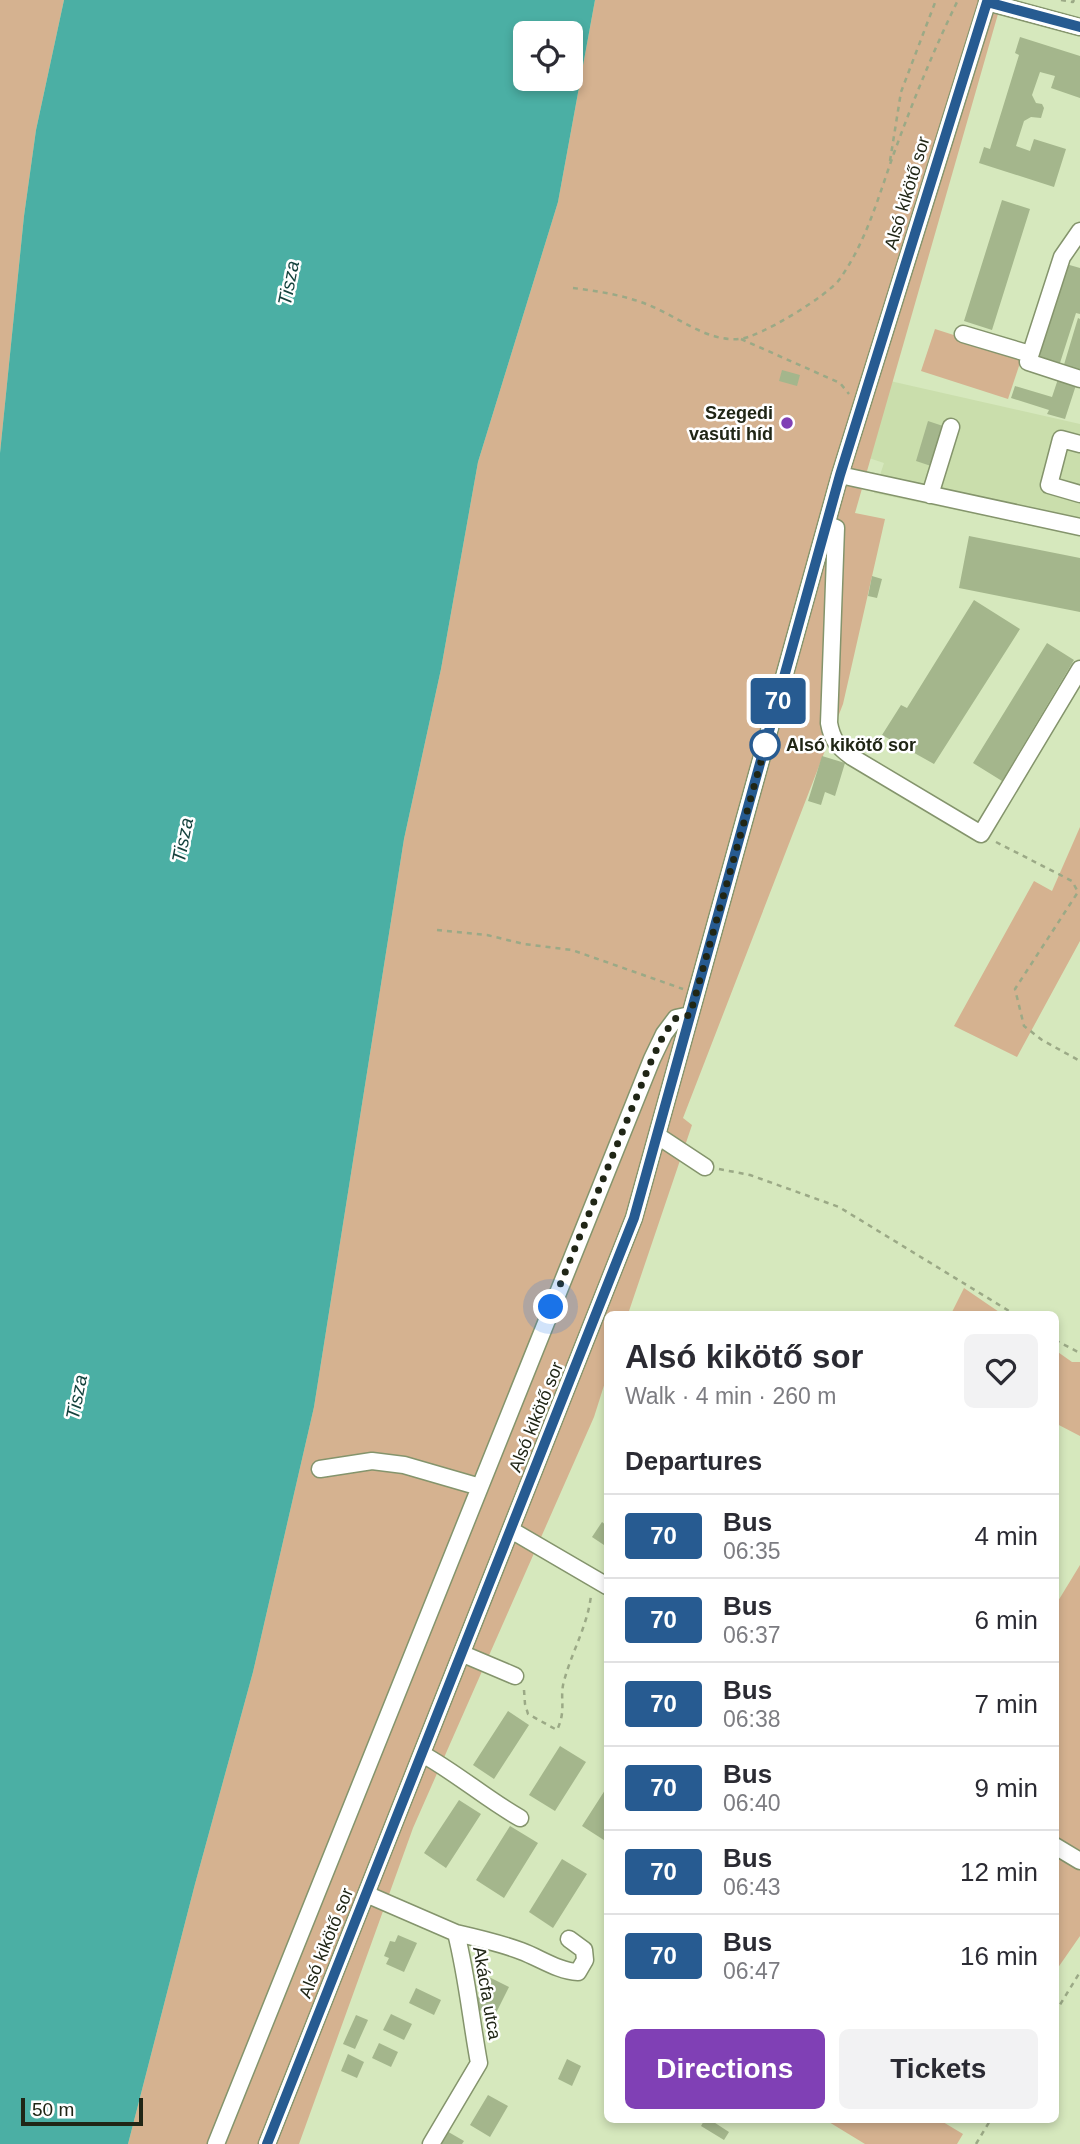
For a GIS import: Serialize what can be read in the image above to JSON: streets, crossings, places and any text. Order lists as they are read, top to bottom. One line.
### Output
{"streets":{"street":["Alsó kikötő sor","Akácfa utca"]},"crossings":[["Alsó kikötő sor","Akácfa utca"]],"water":["Tisza"],"places":["Szegedi vasúti híd","Alsó kikötő sor"],"lines":["bus line 70"],"scale_bar":"50 m","page":{"on_map":"70","heading":[["Alsó kikötő sor","Walk · 4 min · 260 m"],"Departures"],"list":[{"mark":"70","name":"Bus","note":"06:35","value":"4 min"},{"mark":"70","name":"Bus","note":"06:37","value":"6 min"},{"mark":"70","name":"Bus","note":"06:38","value":"7 min"},{"mark":"70","name":"Bus","note":"06:40","value":"9 min"},{"mark":"70","name":"Bus","note":"06:43","value":"12 min"},{"mark":"70","name":"Bus","note":"06:47","value":"16 min"}],"buttons":["Directions","Tickets"],"scale":"50 m"}}
